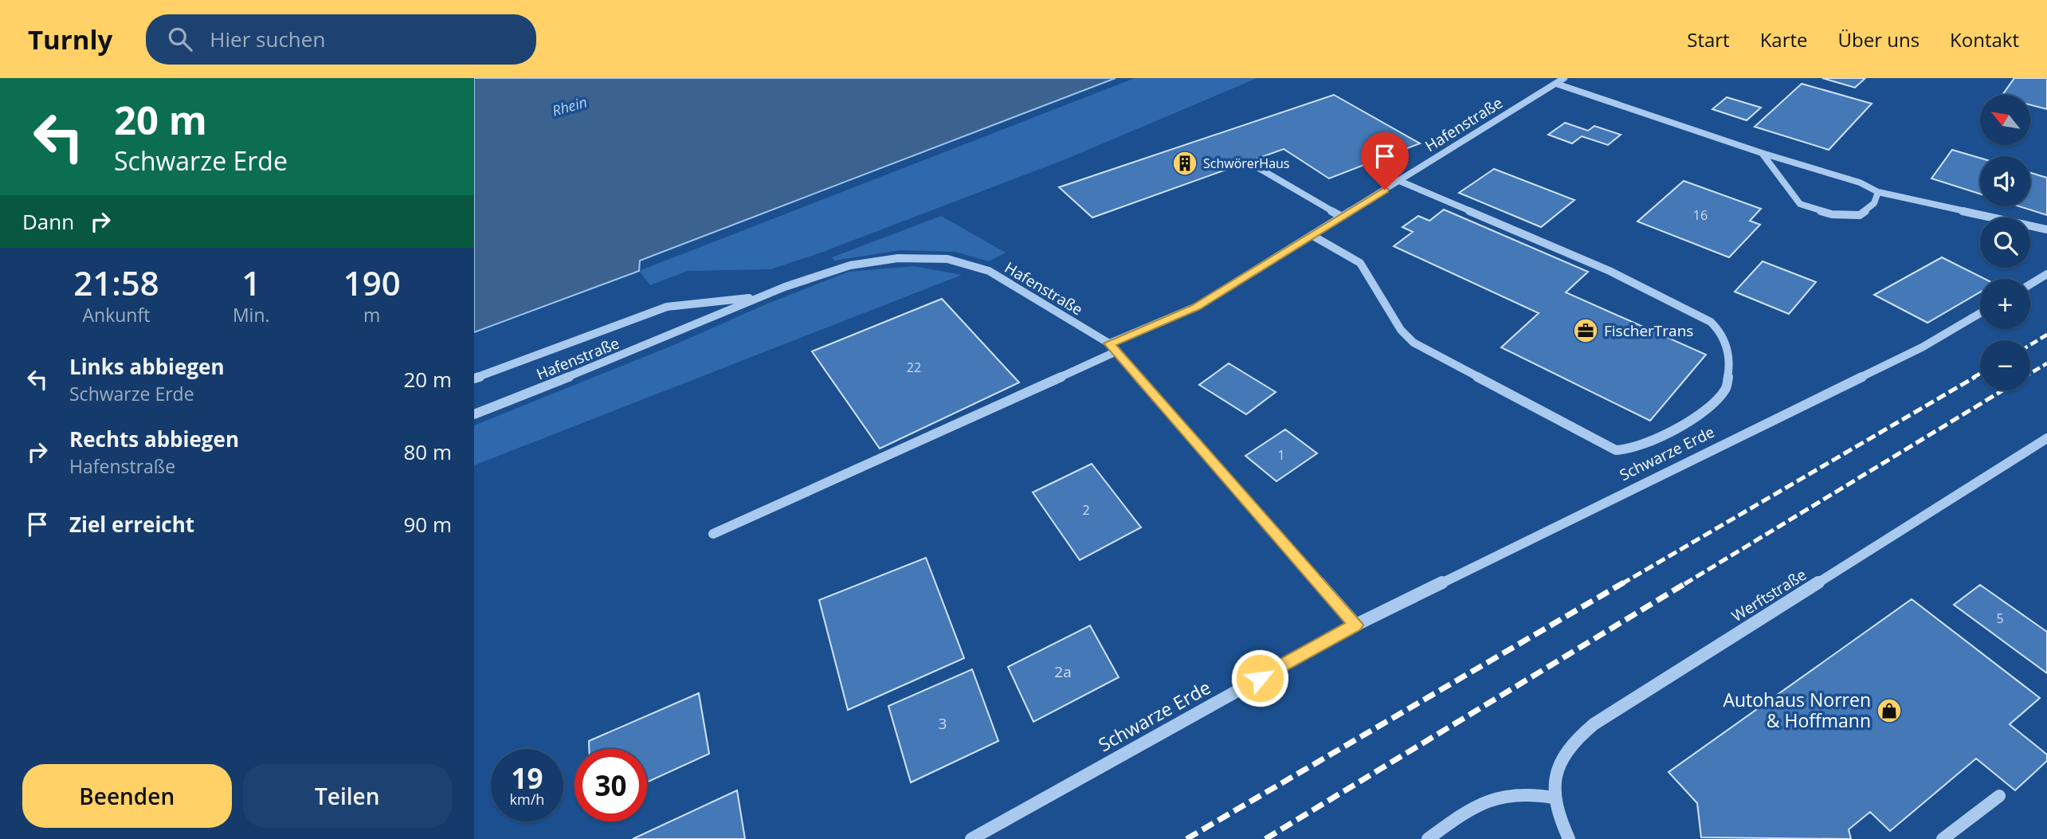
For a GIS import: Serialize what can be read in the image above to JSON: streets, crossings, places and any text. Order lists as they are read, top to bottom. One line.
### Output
{"streets":{"street":["Hafenstraße","Schwarze Erde","Werftstraße"]},"water":["Rhein"],"places":{"building":["SchwörerHaus"],"office":["FischerTrans"],"shop":["Autohaus Norren & Hoffmann"]},"house_numbers":["16","22","1","2","5","2a","3"],"north":"top left","page":{"header":"Turnly","search":"Hier suchen","nav":["Start","Karte","Über uns","Kontakt"],"turn":["20 m","Schwarze Erde"],"map_buttons":["+","−"],"then":"Dann","eta":["21:58","Ankunft","1","Min.","190","m"],"list":[{"name":"Links abbiegen","note":"Schwarze Erde","value":"20 m"},{"name":"Rechts abbiegen","note":"Hafenstraße","value":"80 m"},{"name":"Ziel erreicht","value":"90 m"}],"speed":"19 km/h","limit":"30","buttons":["Beenden","Teilen"]}}
